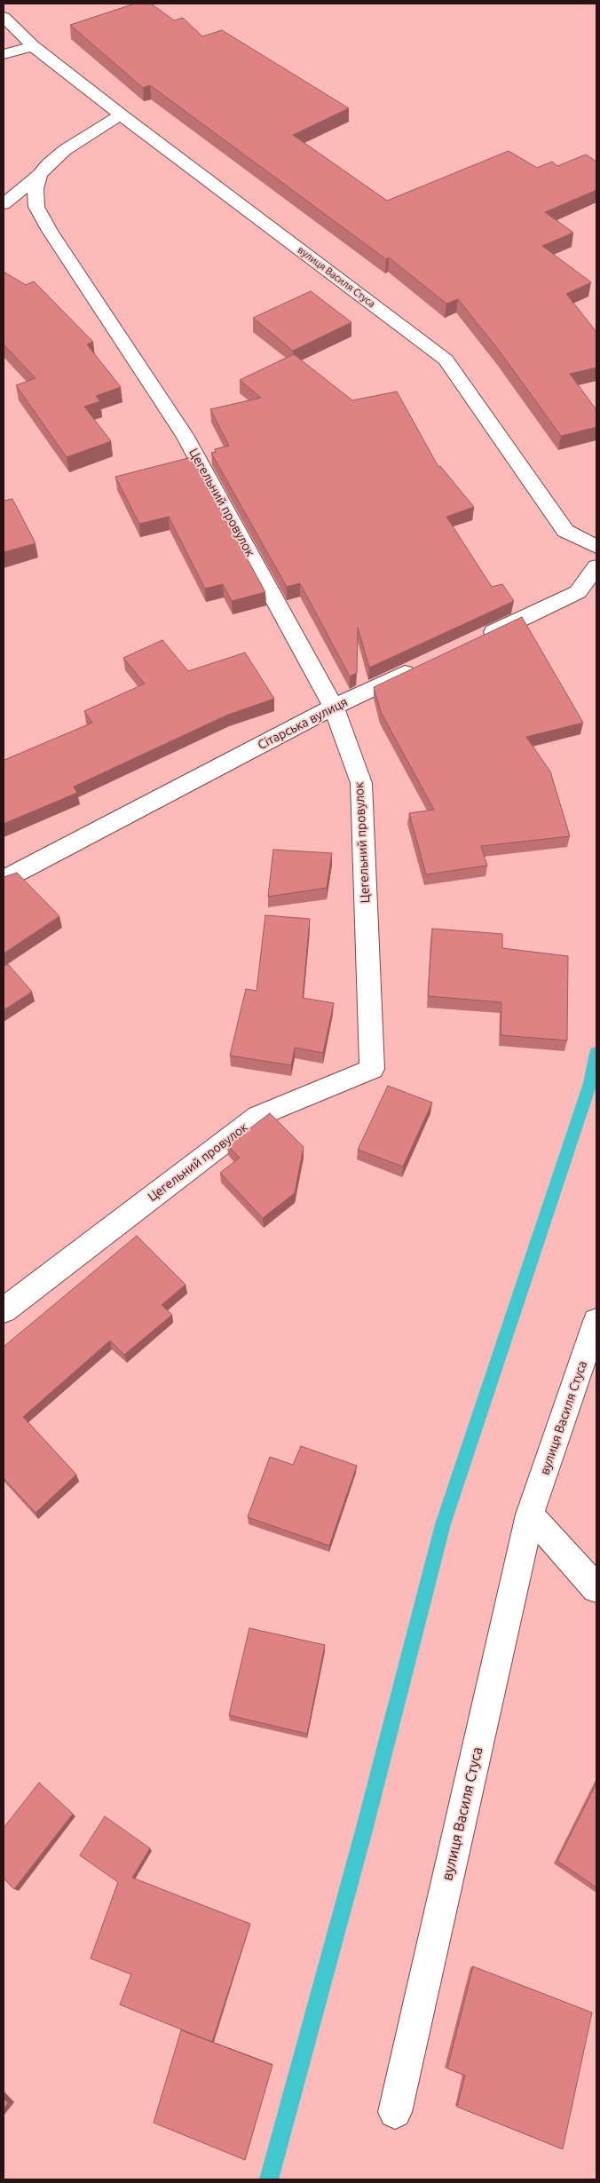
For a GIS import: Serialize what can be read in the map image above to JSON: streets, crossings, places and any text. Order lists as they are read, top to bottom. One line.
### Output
{"streets":{"street":["вулиця Василя Стуса","Цегельний провулок","Сітарська вулиця"]},"crossings":[["Цегельний провулок","Сітарська вулиця"]]}
